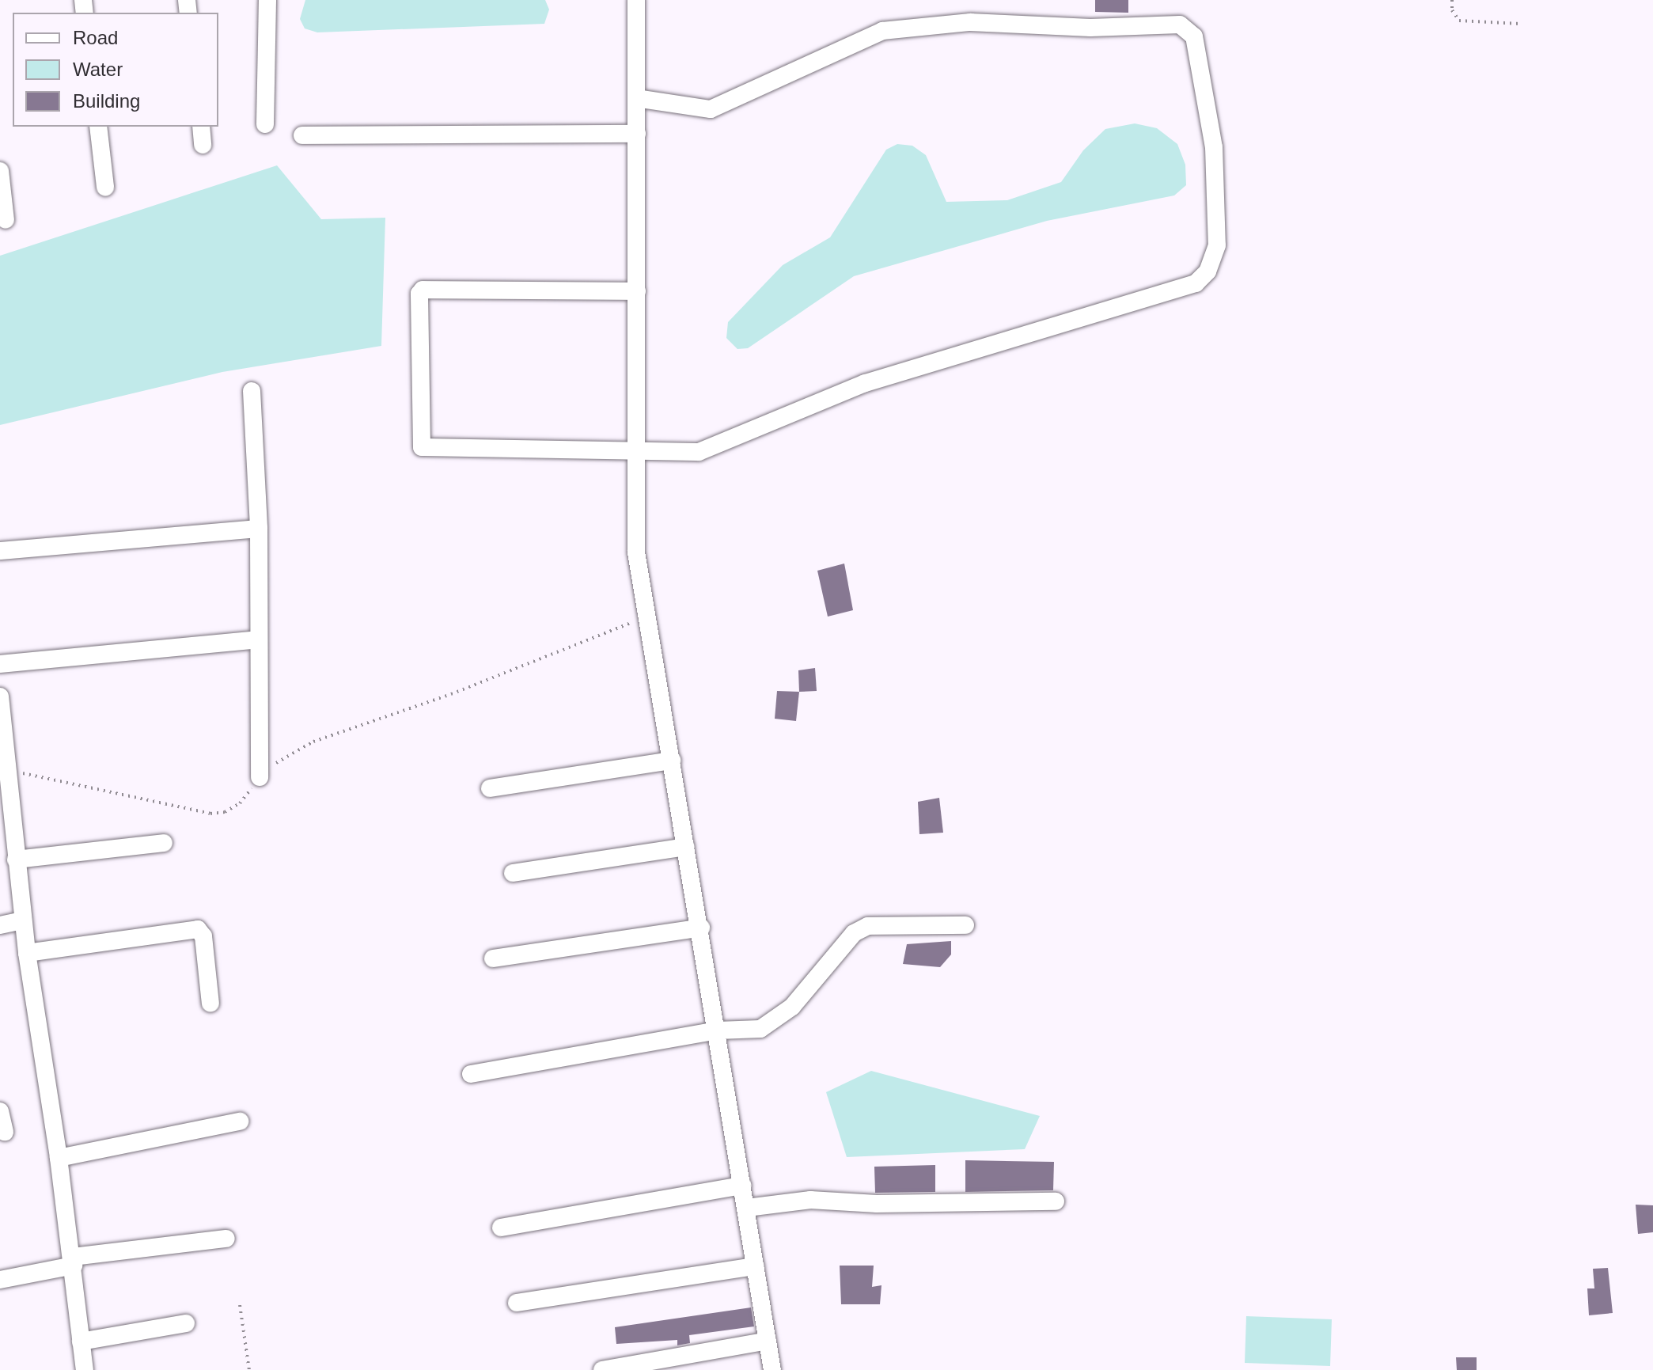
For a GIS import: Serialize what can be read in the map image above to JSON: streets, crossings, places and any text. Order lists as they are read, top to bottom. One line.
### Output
{"legend":["Road","Water","Building"]}
